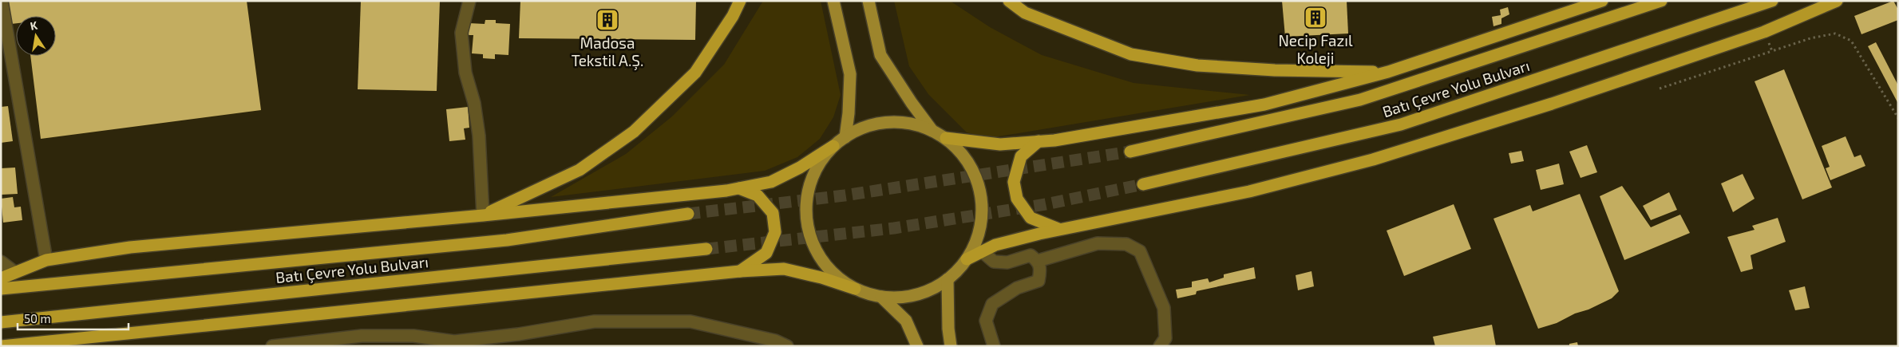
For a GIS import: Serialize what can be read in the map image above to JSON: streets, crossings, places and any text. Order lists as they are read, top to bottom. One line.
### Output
{"streets":{"highway":["Batı Çevre Yolu Bulvarı"]},"places":{"building":["Necip Fazıl Koleji","Madosa Tekstil A.Ş."]},"scale_bar":"50 m","north":"top"}
